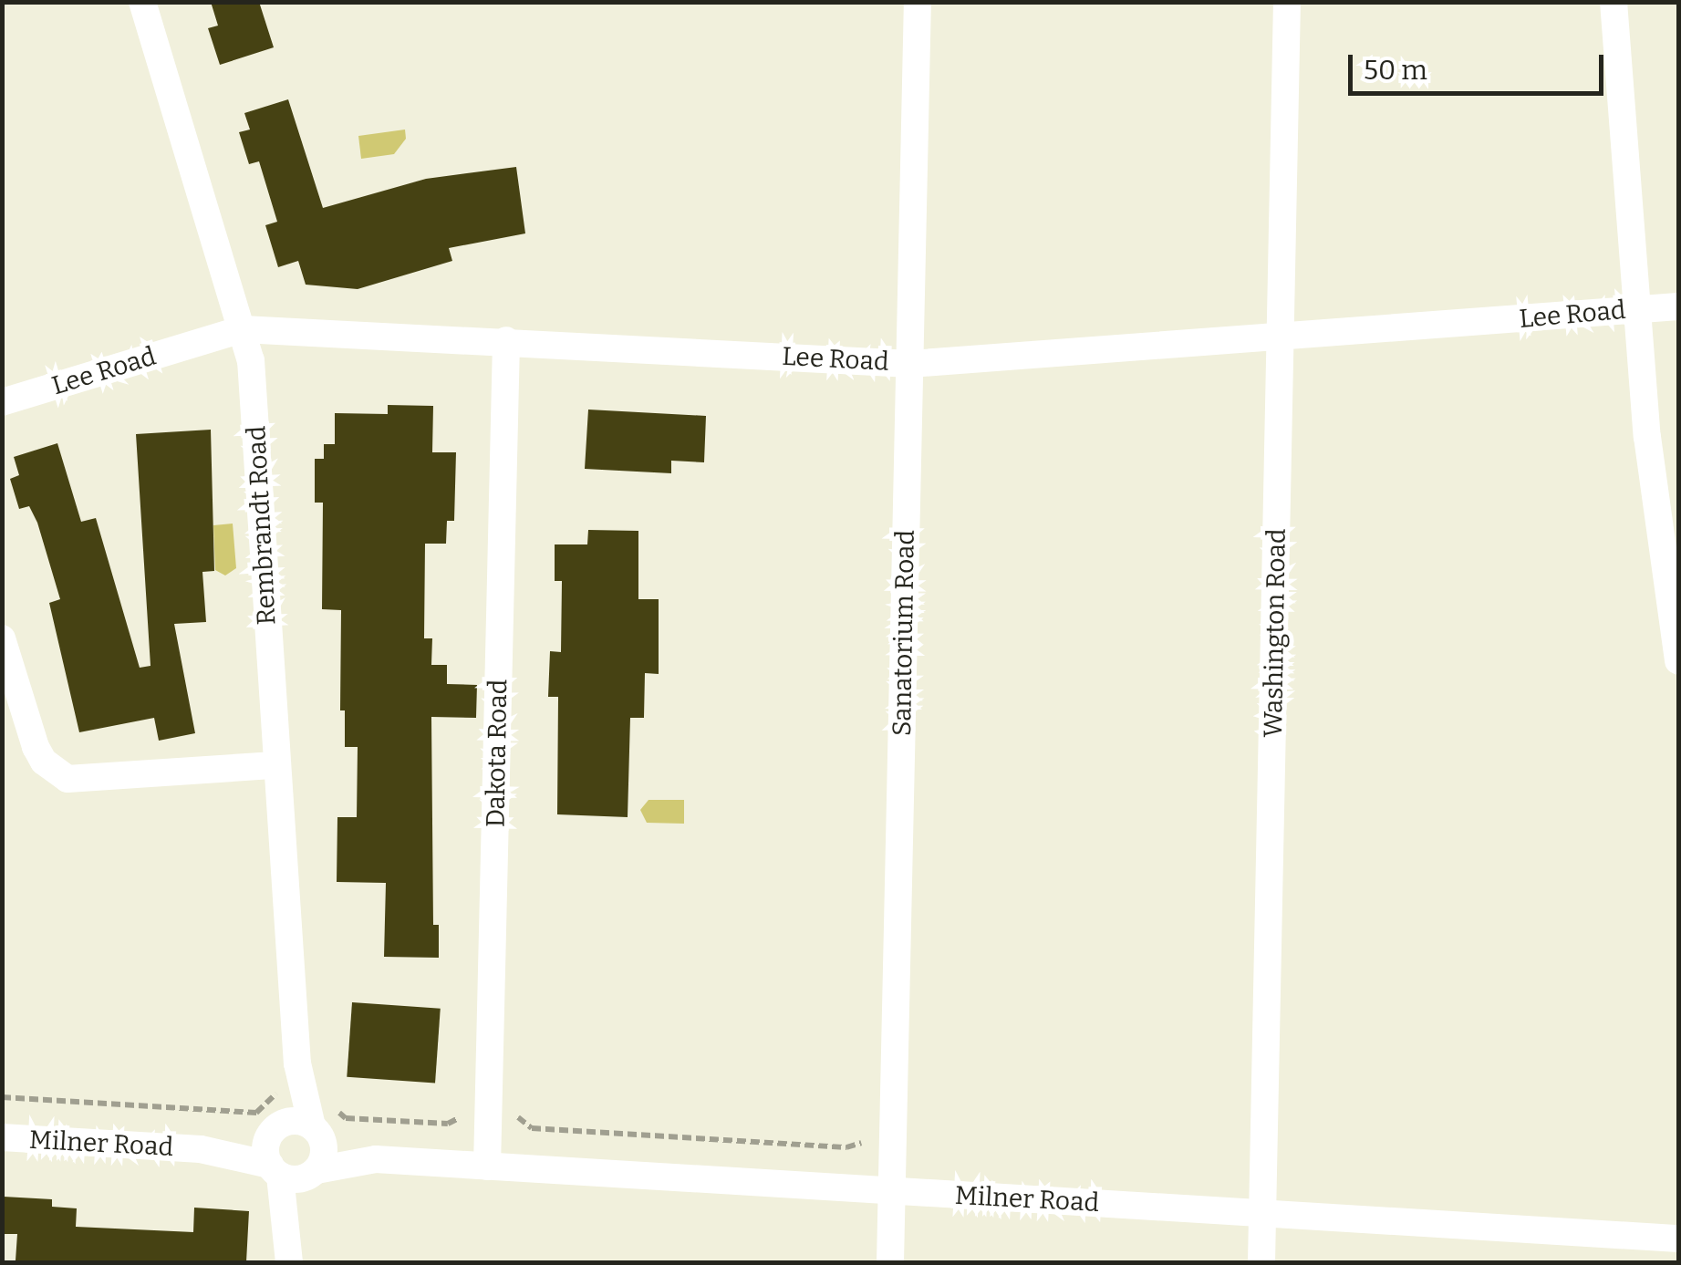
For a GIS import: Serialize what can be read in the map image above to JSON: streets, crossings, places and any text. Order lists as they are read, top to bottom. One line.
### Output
{"streets":{"street":["Lee Road","Rembrandt Road","Sanatorium Road","Washington Road","Dakota Road","Milner Road"]},"crossings":[["Lee Road","Rembrandt Road"],["Lee Road","Sanatorium Road"],["Lee Road","Washington Road"],["Lee Road","Dakota Road"],["Rembrandt Road","Milner Road"],["Sanatorium Road","Milner Road"],["Washington Road","Milner Road"],["Dakota Road","Milner Road"]],"scale_bar":"50 m"}
